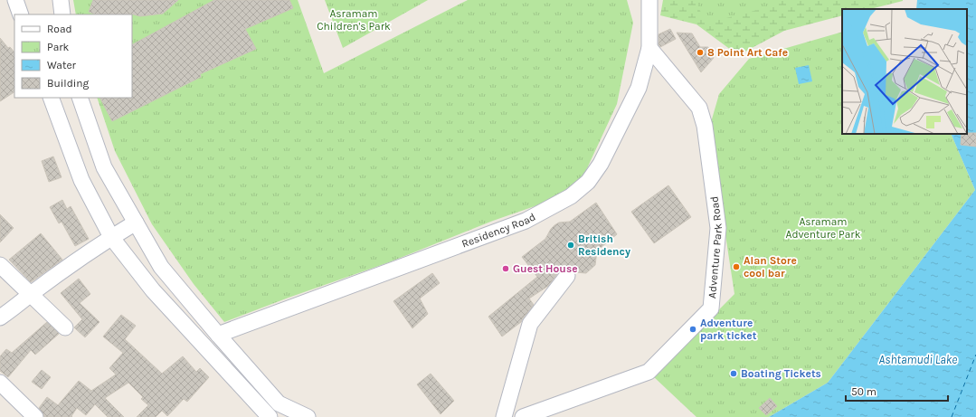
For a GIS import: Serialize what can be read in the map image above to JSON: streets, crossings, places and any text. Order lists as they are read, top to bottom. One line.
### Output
{"streets":{"street":["Residency Road","Adventure Park Road"]},"crossings":[["Residency Road","Adventure Park Road"]],"water":["Ashtamudi Lake"],"parks":["Asramam Children's Park","Asramam Adventure Park"],"places":["8 Point Art Cafe","British Residency","Alan Store cool bar","Guest House","Adventure park ticket","Boating Tickets"],"legend":["Road","Park","Water","Building"],"scale_bar":"50 m"}
